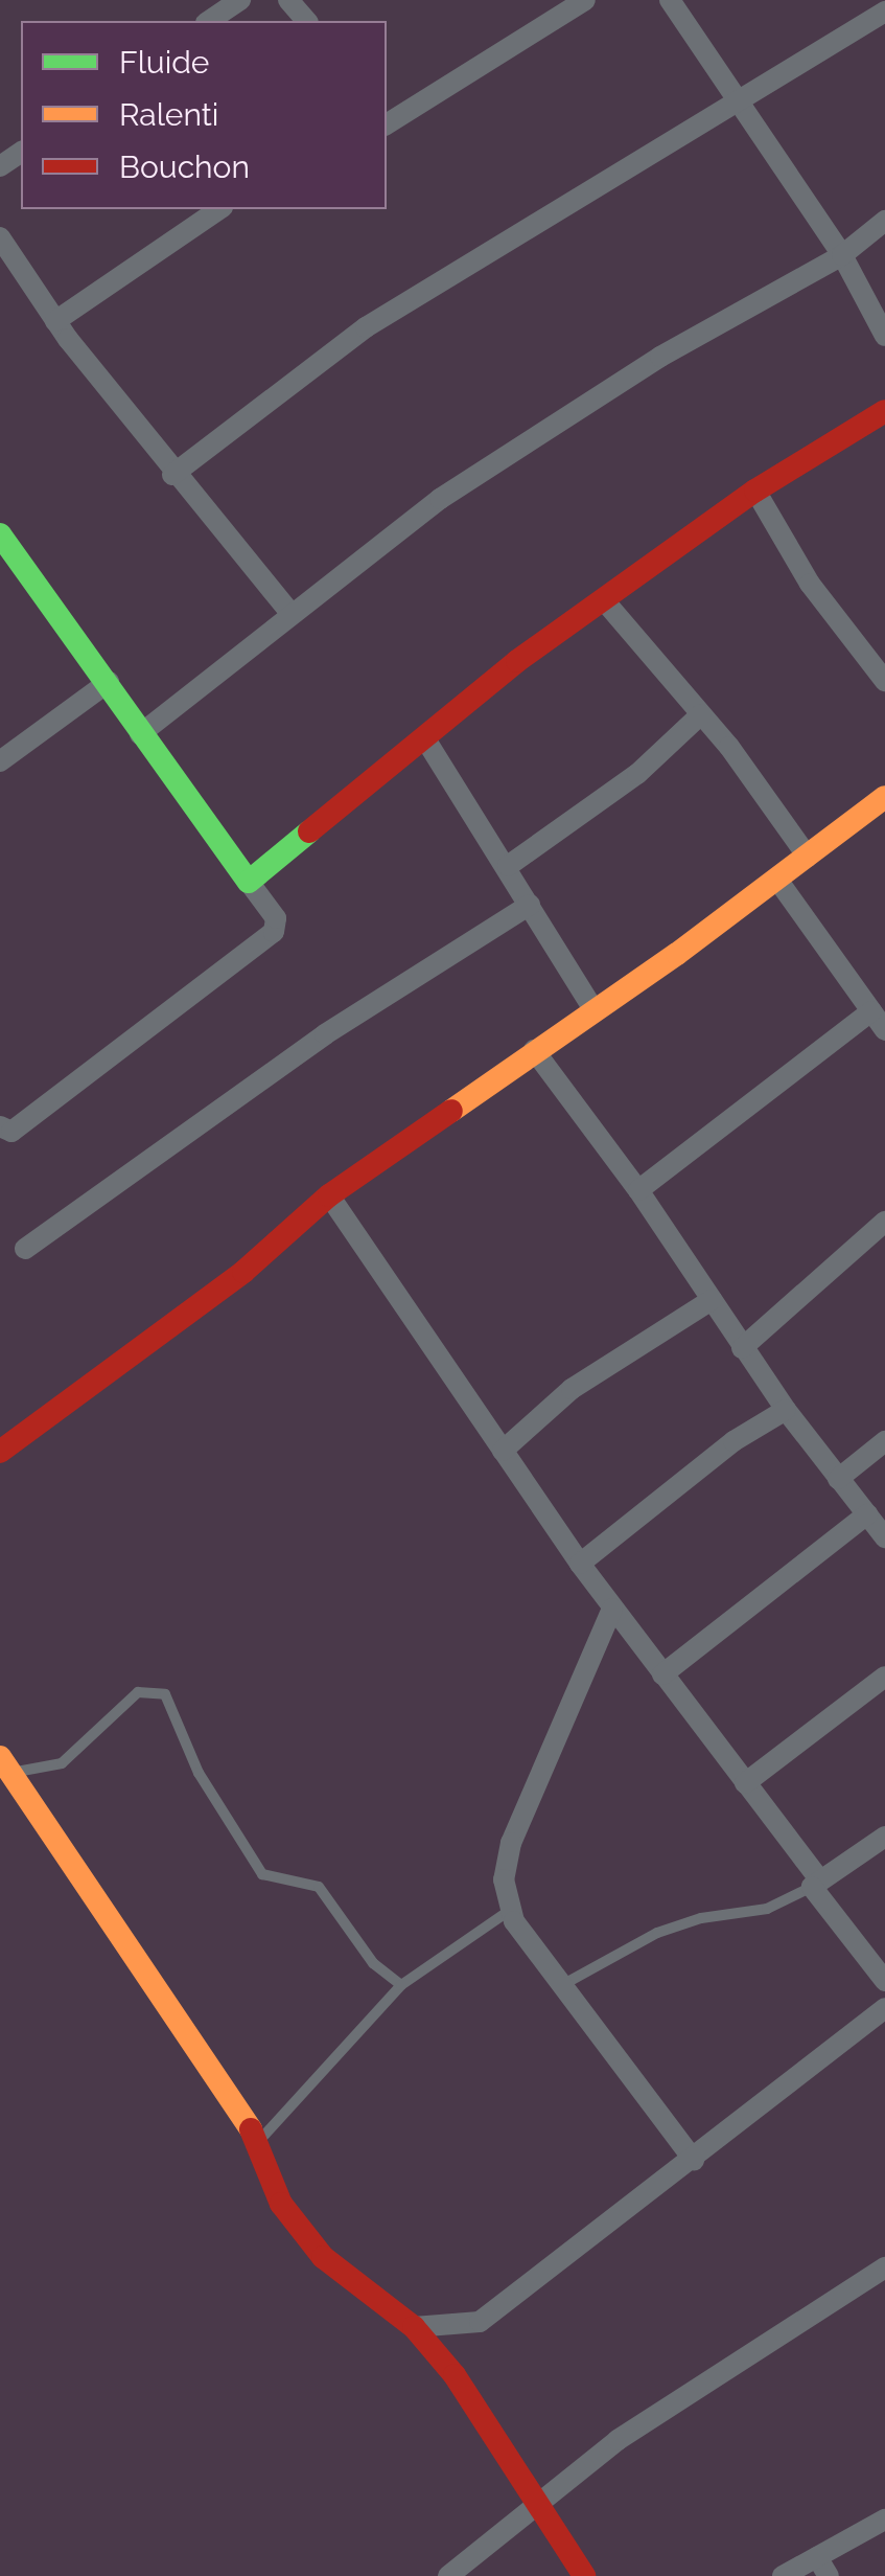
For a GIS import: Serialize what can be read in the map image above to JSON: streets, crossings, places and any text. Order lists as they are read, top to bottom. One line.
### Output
{"legend":["Fluide","Ralenti","Bouchon"]}
